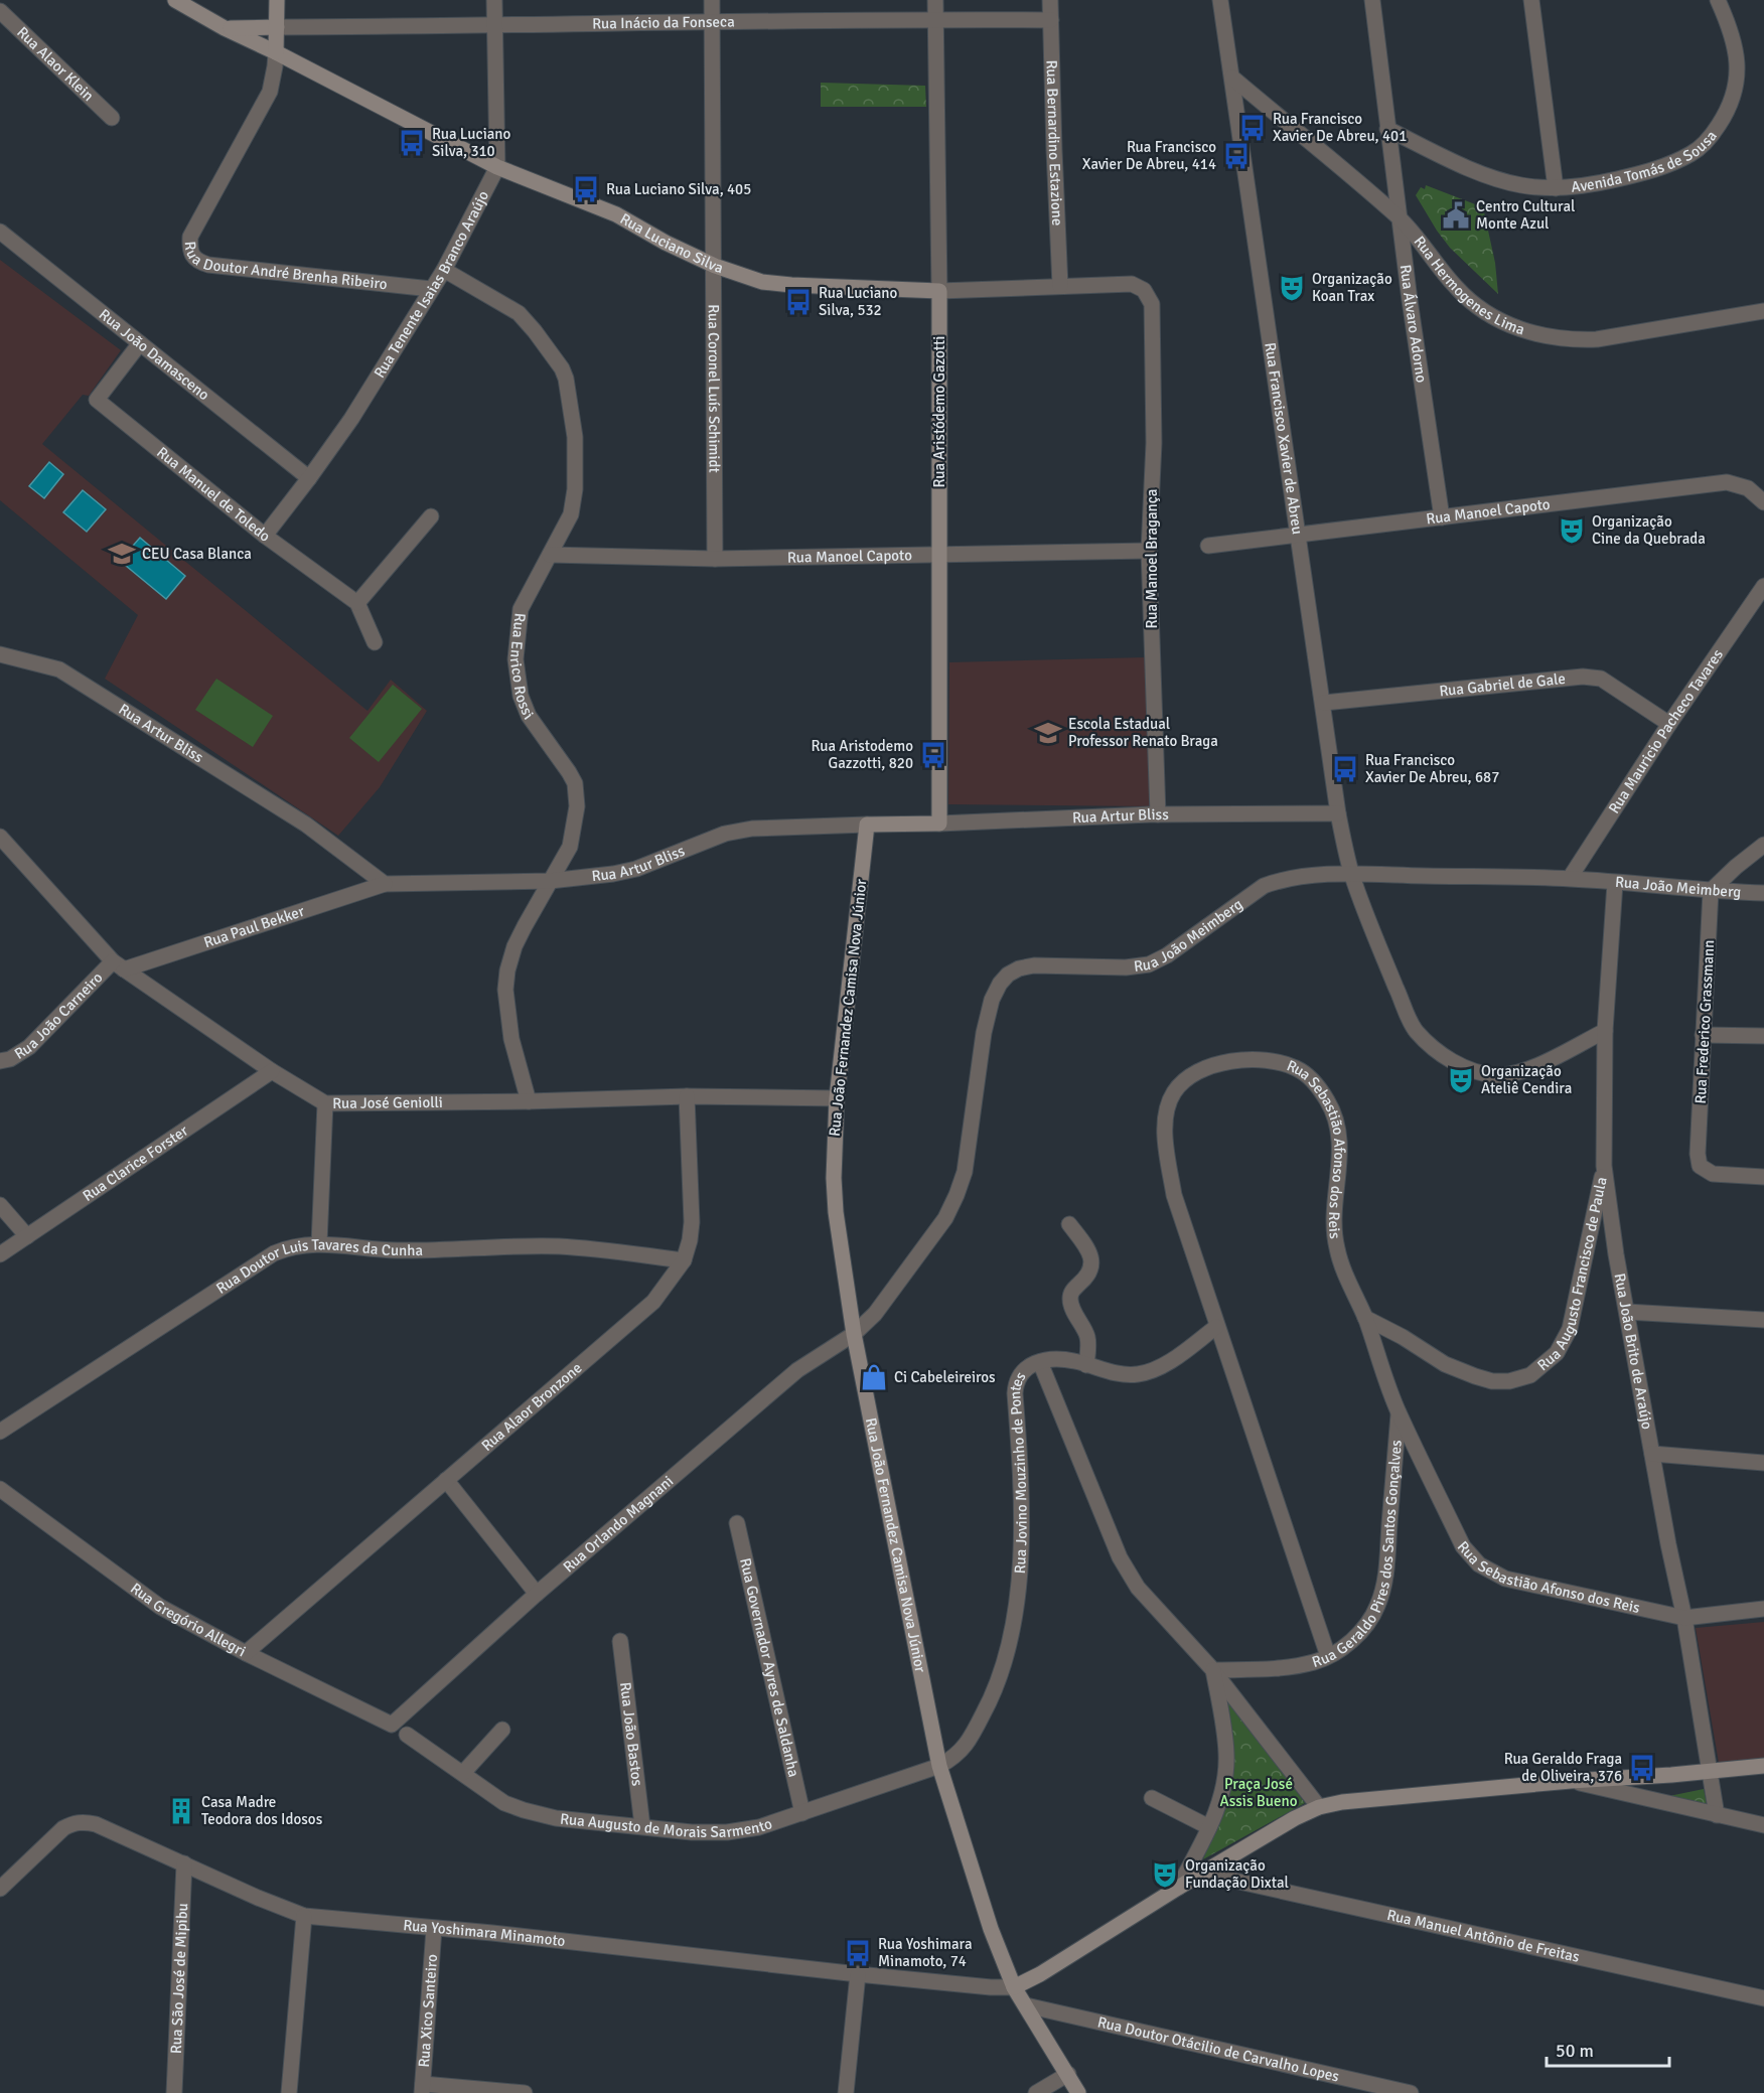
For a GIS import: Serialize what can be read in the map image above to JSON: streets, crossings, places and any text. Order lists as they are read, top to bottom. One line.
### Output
{"streets":{"street":["Rua Inácio da Fonseca","Rua Alaor Klein","Rua Bernardino Estazione","Avenida Tomás de Sousa","Rua Luciano Silva","Rua Doutor André Brenha Ribeiro","Rua Hermogenes Lima","Rua Tenente Isaias Branco Araújo","Rua Álvaro Adorno","Rua João Damasceno","Rua Coronel Luís Schimidt","Rua Aristódemo Gazotti","Rua Francisco Xavier de Abreu","Rua Manuel de Toledo","Rua Manoel Capoto","Rua Manoel Bragança","Rua Enrico Rossi","Rua Gabriel de Gale","Rua Mauricio Pacheco Tavares","Rua Artur Bliss","Rua João Meimberg","Rua Paul Bekker","Rua João Fernandez Camisa Nova Júnior","Rua João Carneiro","Rua Frederico Grassmann","Rua José Geniolli","Rua Sebastião Afonso dos Reis","Rua Clarice Forster","Rua Doutor Luis Tavares da Cunha","Rua Augusto Francisco de Paula","Rua João Brito de Araújo","Rua Alaor Bronzone","Rua Jovino Mouzinho de Pontes","Rua Orlando Magnani","Rua Geraldo Pires dos Santos Gonçalves","Rua Gregório Allegri","Rua Governador Ayres de Saldanha","Rua João Bastos","Rua Augusto de Morais Sarmento","Rua Yoshimara Minamoto","Rua Manuel Antônio de Freitas","Rua São José de Mipibu","Rua Xico Santeiro","Rua Doutor Otácilio de Carvalho Lopes"]},"crossings":[["Rua Inácio da Fonseca","Rua Bernardino Estazione"],["Rua Inácio da Fonseca","Rua Doutor André Brenha Ribeiro"],["Rua Inácio da Fonseca","Rua Tenente Isaias Branco Araújo"],["Rua Inácio da Fonseca","Rua Coronel Luís Schimidt"],["Rua Inácio da Fonseca","Rua Aristódemo Gazotti"],["Rua Bernardino Estazione","Rua Luciano Silva"],["Avenida Tomás de Sousa","Rua Álvaro Adorno"],["Rua Luciano Silva","Rua Doutor André Brenha Ribeiro"],["Rua Luciano Silva","Rua Tenente Isaias Branco Araújo"],["Rua Luciano Silva","Rua Coronel Luís Schimidt"],["Rua Luciano Silva","Rua Aristódemo Gazotti"],["Rua Luciano Silva","Rua Manoel Bragança"],["Rua Doutor André Brenha Ribeiro","Rua Tenente Isaias Branco Araújo"],["Rua Hermogenes Lima","Rua Álvaro Adorno"],["Rua Hermogenes Lima","Rua Francisco Xavier de Abreu"],["Rua Tenente Isaias Branco Araújo","Rua João Damasceno"],["Rua Tenente Isaias Branco Araújo","Rua Manuel de Toledo"],["Rua Tenente Isaias Branco Araújo","Rua Enrico Rossi"],["Rua Álvaro Adorno","Rua Manoel Capoto"],["Rua João Damasceno","Rua Manuel de Toledo"],["Rua Coronel Luís Schimidt","Rua Manoel Capoto"],["Rua Aristódemo Gazotti","Rua Manoel Capoto"],["Rua Aristódemo Gazotti","Rua Artur Bliss"],["Rua Francisco Xavier de Abreu","Rua Manoel Capoto"],["Rua Francisco Xavier de Abreu","Rua Gabriel de Gale"],["Rua Francisco Xavier de Abreu","Rua Artur Bliss"],["Rua Francisco Xavier de Abreu","Rua João Meimberg"],["Rua Francisco Xavier de Abreu","Rua João Brito de Araújo"],["Rua Manoel Capoto","Rua Manoel Bragança"],["Rua Manoel Capoto","Rua Enrico Rossi"],["Rua Manoel Bragança","Rua Artur Bliss"],["Rua Enrico Rossi","Rua Artur Bliss"],["Rua Enrico Rossi","Rua José Geniolli"],["Rua Gabriel de Gale","Rua Mauricio Pacheco Tavares"],["Rua Mauricio Pacheco Tavares","Rua João Meimberg"],["Rua Artur Bliss","Rua Paul Bekker"],["Rua Artur Bliss","Rua João Fernandez Camisa Nova Júnior"],["Rua João Meimberg","Rua João Fernandez Camisa Nova Júnior"],["Rua João Meimberg","Rua Frederico Grassmann"],["Rua João Meimberg","Rua João Brito de Araújo"],["Rua João Meimberg","Rua Orlando Magnani"],["Rua Paul Bekker","Rua João Carneiro"],["Rua Paul Bekker","Rua José Geniolli"],["Rua João Fernandez Camisa Nova Júnior","Rua José Geniolli"],["Rua João Fernandez Camisa Nova Júnior","Rua Jovino Mouzinho de Pontes"],["Rua João Fernandez Camisa Nova Júnior","Rua Orlando Magnani"],["Rua João Fernandez Camisa Nova Júnior","Rua Augusto de Morais Sarmento"],["Rua João Fernandez Camisa Nova Júnior","Rua Yoshimara Minamoto"],["Rua João Fernandez Camisa Nova Júnior","Rua Doutor Otácilio de Carvalho Lopes"],["Rua João Carneiro","Rua José Geniolli"],["Rua José Geniolli","Rua Clarice Forster"],["Rua José Geniolli","Rua Alaor Bronzone"],["Rua Sebastião Afonso dos Reis","Rua Augusto Francisco de Paula"],["Rua Sebastião Afonso dos Reis","Rua João Brito de Araújo"],["Rua Sebastião Afonso dos Reis","Rua Jovino Mouzinho de Pontes"],["Rua Sebastião Afonso dos Reis","Rua Geraldo Pires dos Santos Gonçalves"],["Rua Doutor Luis Tavares da Cunha","Rua Alaor Bronzone"],["Rua Augusto Francisco de Paula","Rua João Brito de Araújo"],["Rua Alaor Bronzone","Rua Gregório Allegri"],["Rua Jovino Mouzinho de Pontes","Rua Augusto de Morais Sarmento"],["Rua Orlando Magnani","Rua Gregório Allegri"],["Rua Governador Ayres de Saldanha","Rua Augusto de Morais Sarmento"],["Rua João Bastos","Rua Augusto de Morais Sarmento"],["Rua Yoshimara Minamoto","Rua São José de Mipibu"],["Rua Yoshimara Minamoto","Rua Xico Santeiro"]],"parks":["Praça José Assis Bueno"],"places":{"bus stop":["Rua Francisco Xavier De Abreu, 401","Rua Luciano Silva, 310","Rua Francisco Xavier De Abreu, 414","Rua Luciano Silva, 405","Rua Luciano Silva, 532","Rua Aristodemo Gazzotti, 820","Rua Francisco Xavier De Abreu, 687","Rua Geraldo Fraga de Oliveira, 376","Rua Yoshimara Minamoto, 74"],"public building":["Centro Cultural Monte Azul"],"theatre":["Organização Koan Trax","Organização Cine da Quebrada","Organização Ateliê Cendira","Organização Fundação Dixtal"],"school or university":["CEU Casa Blanca","Escola Estadual Professor Renato Braga"],"shop":["Ci Cabeleireiros"],"building":["Casa Madre Teodora dos Idosos"]},"scale_bar":"50 m"}
